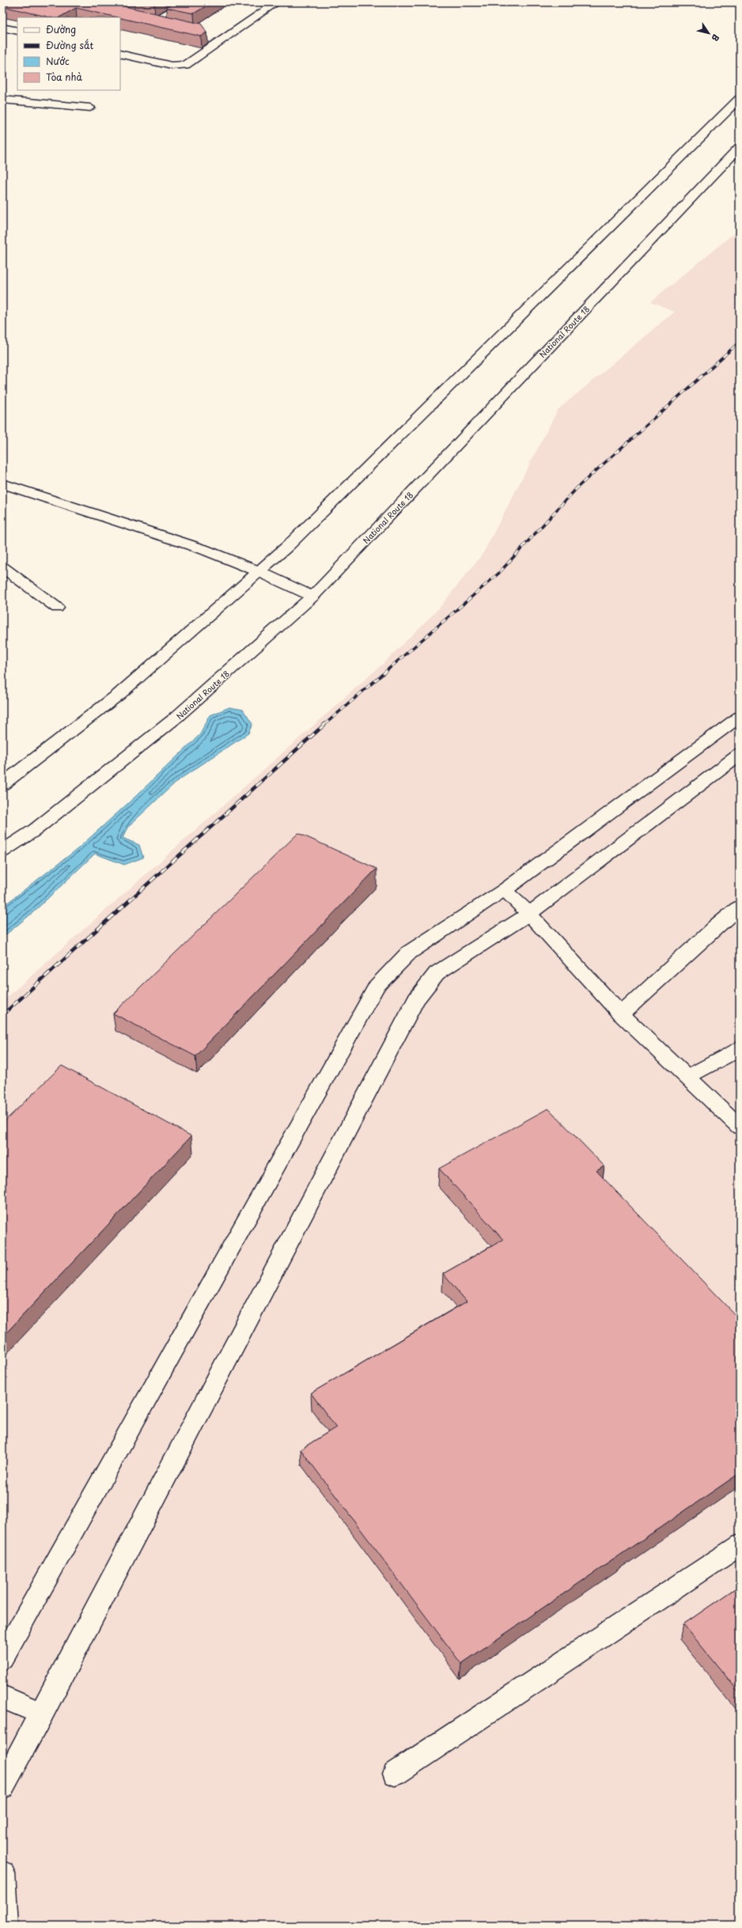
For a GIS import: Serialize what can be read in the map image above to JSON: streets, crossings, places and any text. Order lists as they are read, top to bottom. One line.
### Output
{"streets":{"main road":["National Route 18"]},"legend":["Đường","Đường sắt","Nước","Tòa nhà"],"north":"bottom right"}
